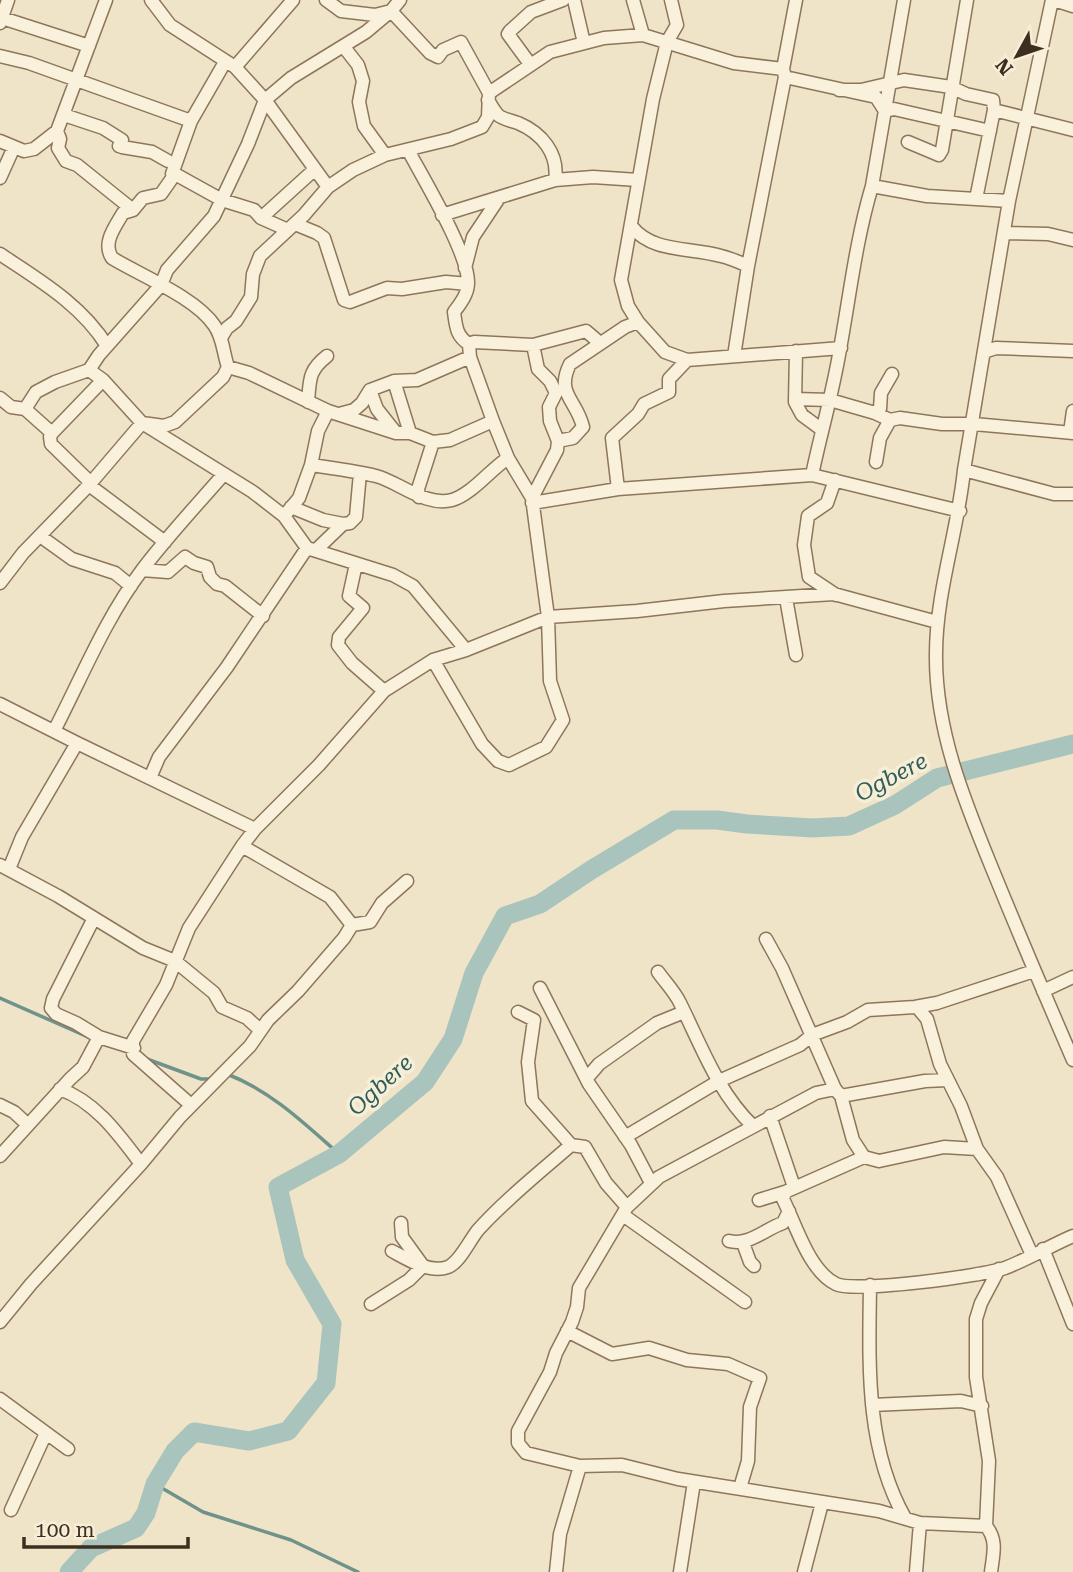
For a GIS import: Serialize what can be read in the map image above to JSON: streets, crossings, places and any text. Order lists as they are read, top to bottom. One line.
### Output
{"water":["Ogbere"],"scale_bar":"100 m","north":"bottom left"}
